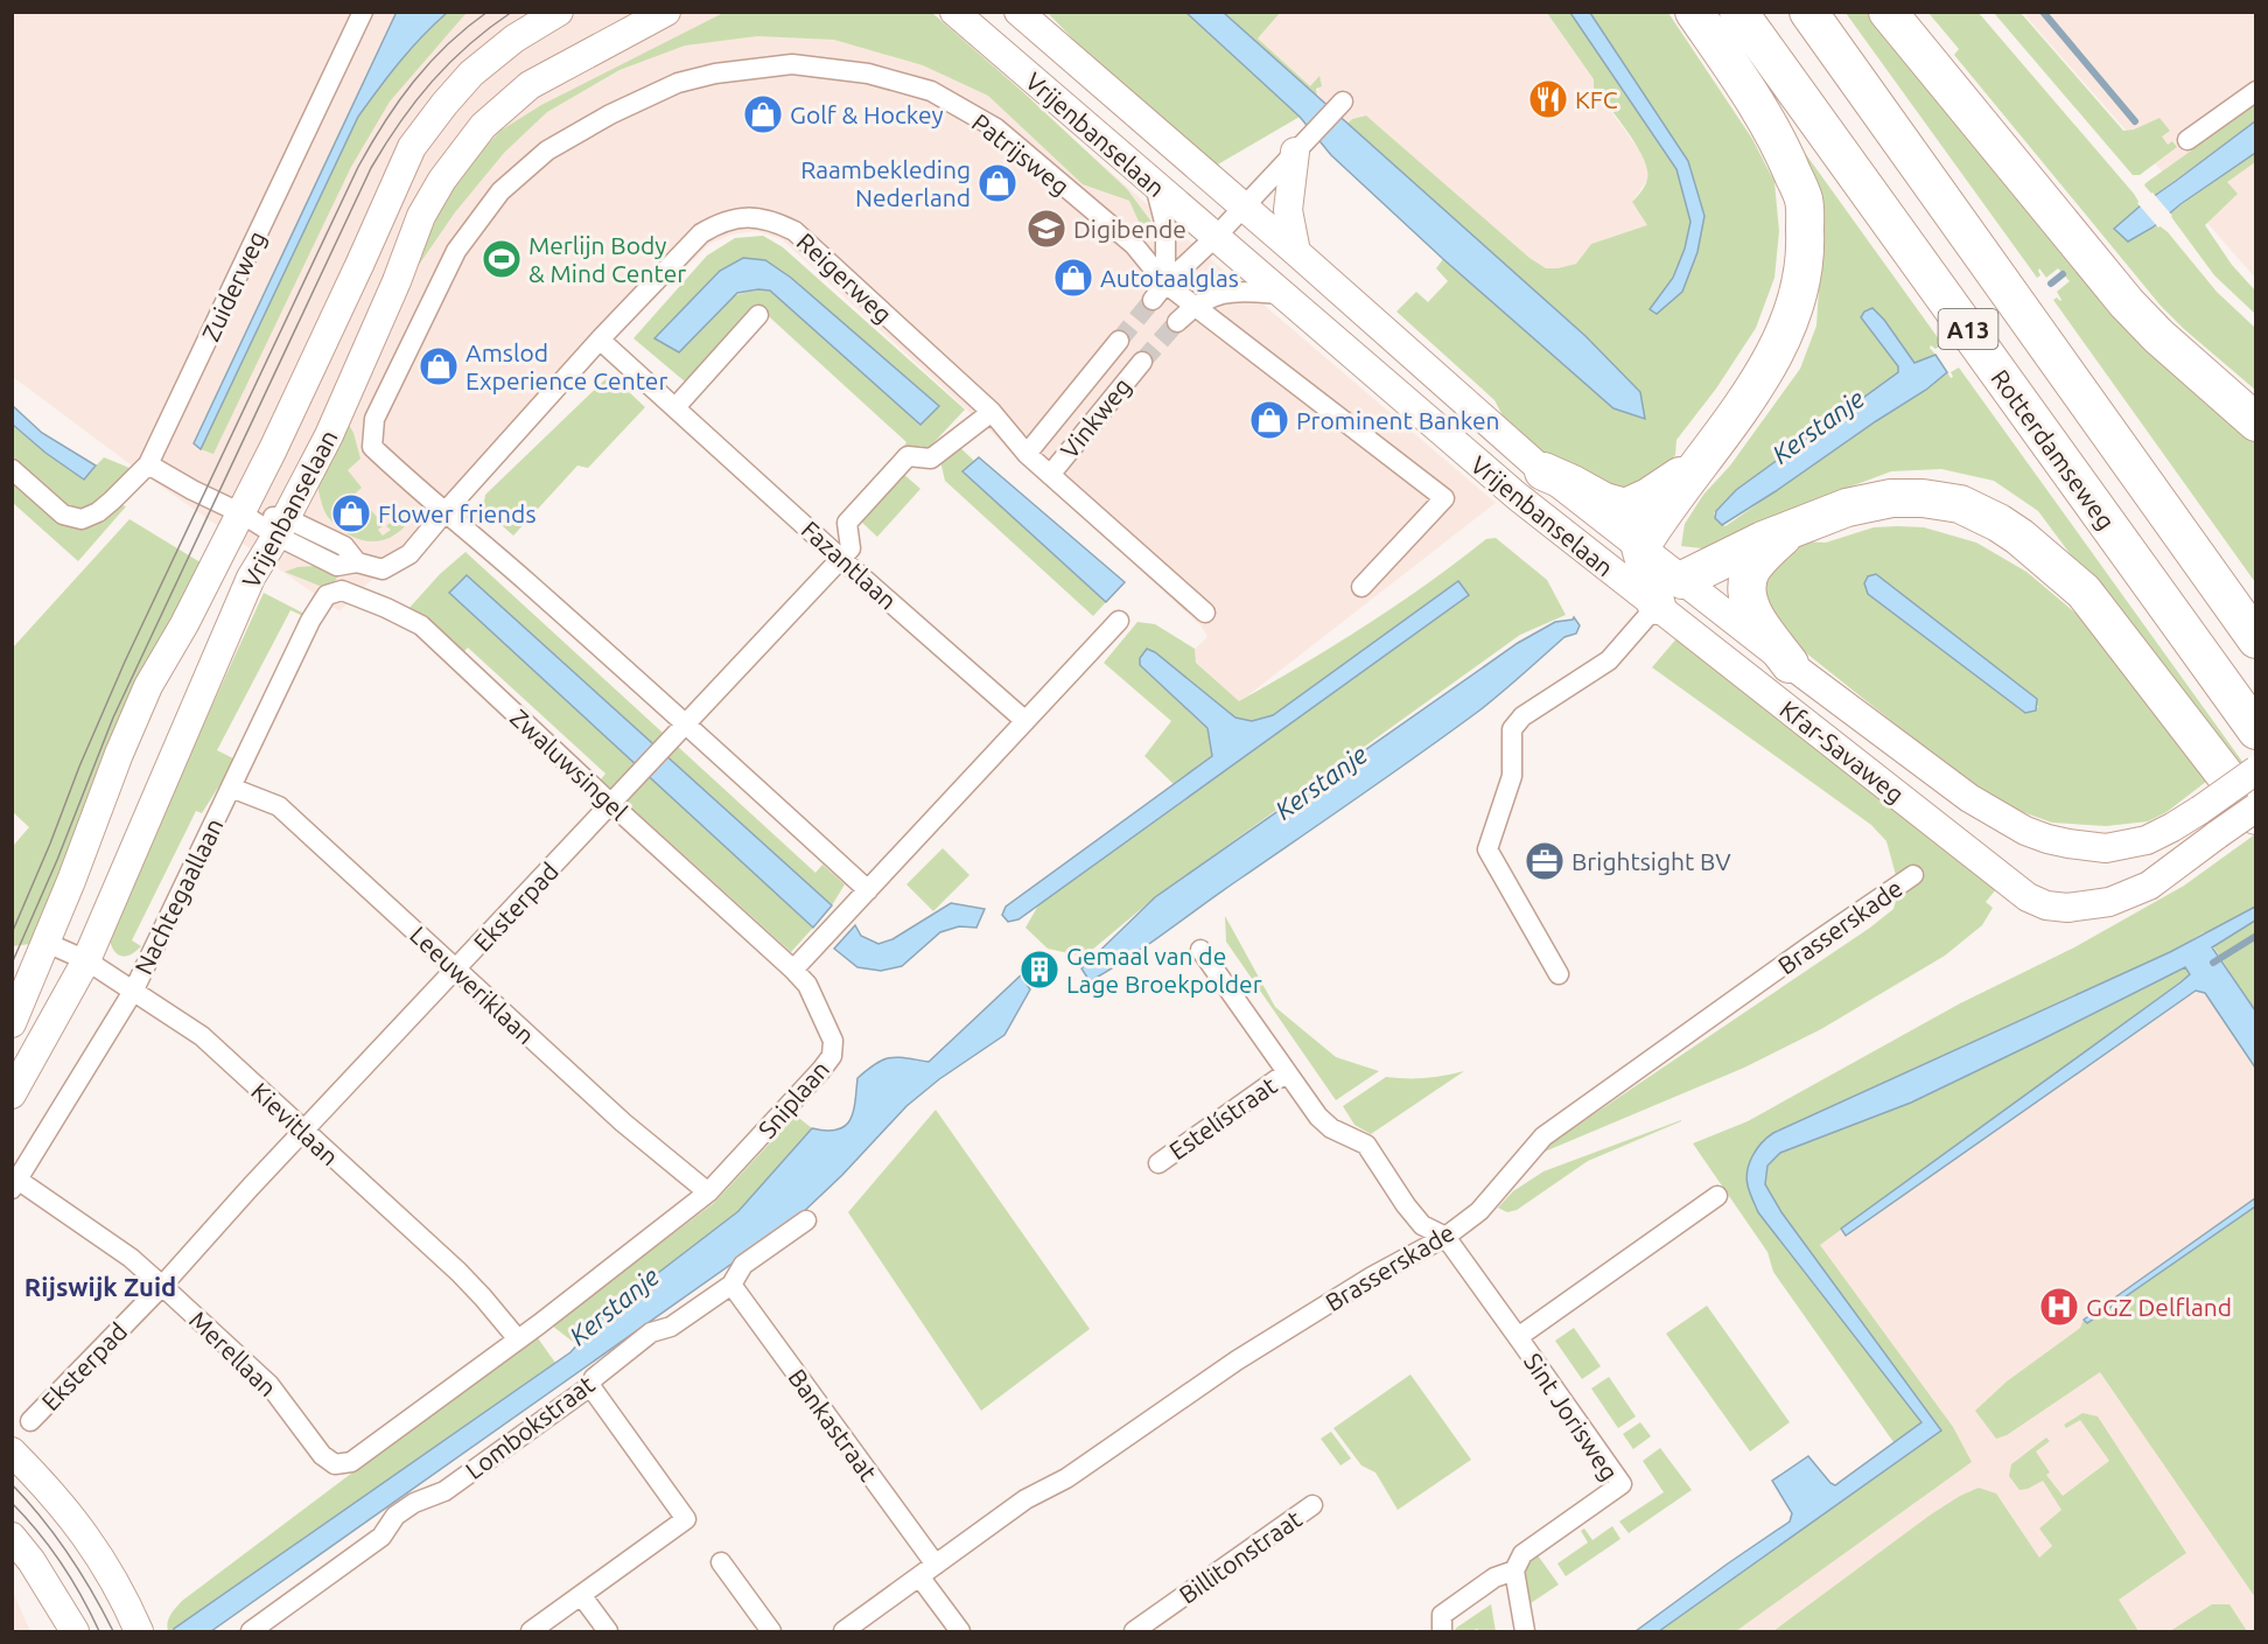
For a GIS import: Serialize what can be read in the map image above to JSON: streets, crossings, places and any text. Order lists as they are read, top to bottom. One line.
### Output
{"streets":{"highway":["A13","Rotterdamseweg"],"main road":["Vrijenbanselaan","Kfar-Savaweg"],"street":["Patrijsweg","Reigerweg","Zuiderweg","Vinkweg","Fazantlaan","Zwaluwsingel","Nachtegaallaan","Eksterpad","Brasserskade","Leeuweriklaan","Sniplaan","Estelístraat","Kievitlaan","Merellaan","Sint Jorisweg","Bankastraat","Lombokstraat","Billitonstraat"]},"crossings":[["Vrijenbanselaan","Reigerweg"],["Vrijenbanselaan","Kfar-Savaweg"],["Vrijenbanselaan","Kievitlaan"],["Patrijsweg","Reigerweg"],["Reigerweg","Vinkweg"],["Reigerweg","Fazantlaan"],["Fazantlaan","Eksterpad"],["Zwaluwsingel","Nachtegaallaan"],["Zwaluwsingel","Eksterpad"],["Zwaluwsingel","Sniplaan"],["Nachtegaallaan","Leeuweriklaan"],["Nachtegaallaan","Kievitlaan"],["Nachtegaallaan","Merellaan"],["Eksterpad","Leeuweriklaan"],["Eksterpad","Kievitlaan"],["Eksterpad","Merellaan"],["Brasserskade","Sint Jorisweg"],["Brasserskade","Bankastraat"],["Leeuweriklaan","Sniplaan"],["Sniplaan","Kievitlaan"],["Sniplaan","Merellaan"],["Bankastraat","Lombokstraat"]],"districts":["Rijswijk Zuid"],"water":["Kerstanje"],"places":{"restaurant":["KFC"],"shop":["Golf & Hockey","Raambekleding Nederland","Autotaalglas","Amslod Experience Center","Prominent Banken","Flower friends"],"school or university":["Digibende"],"sports":["Merlijn Body & Mind Center"],"office":["Brightsight BV"],"building":["Gemaal van de Lage Broekpolder"],"hospital":["GGZ Delfland"]}}
